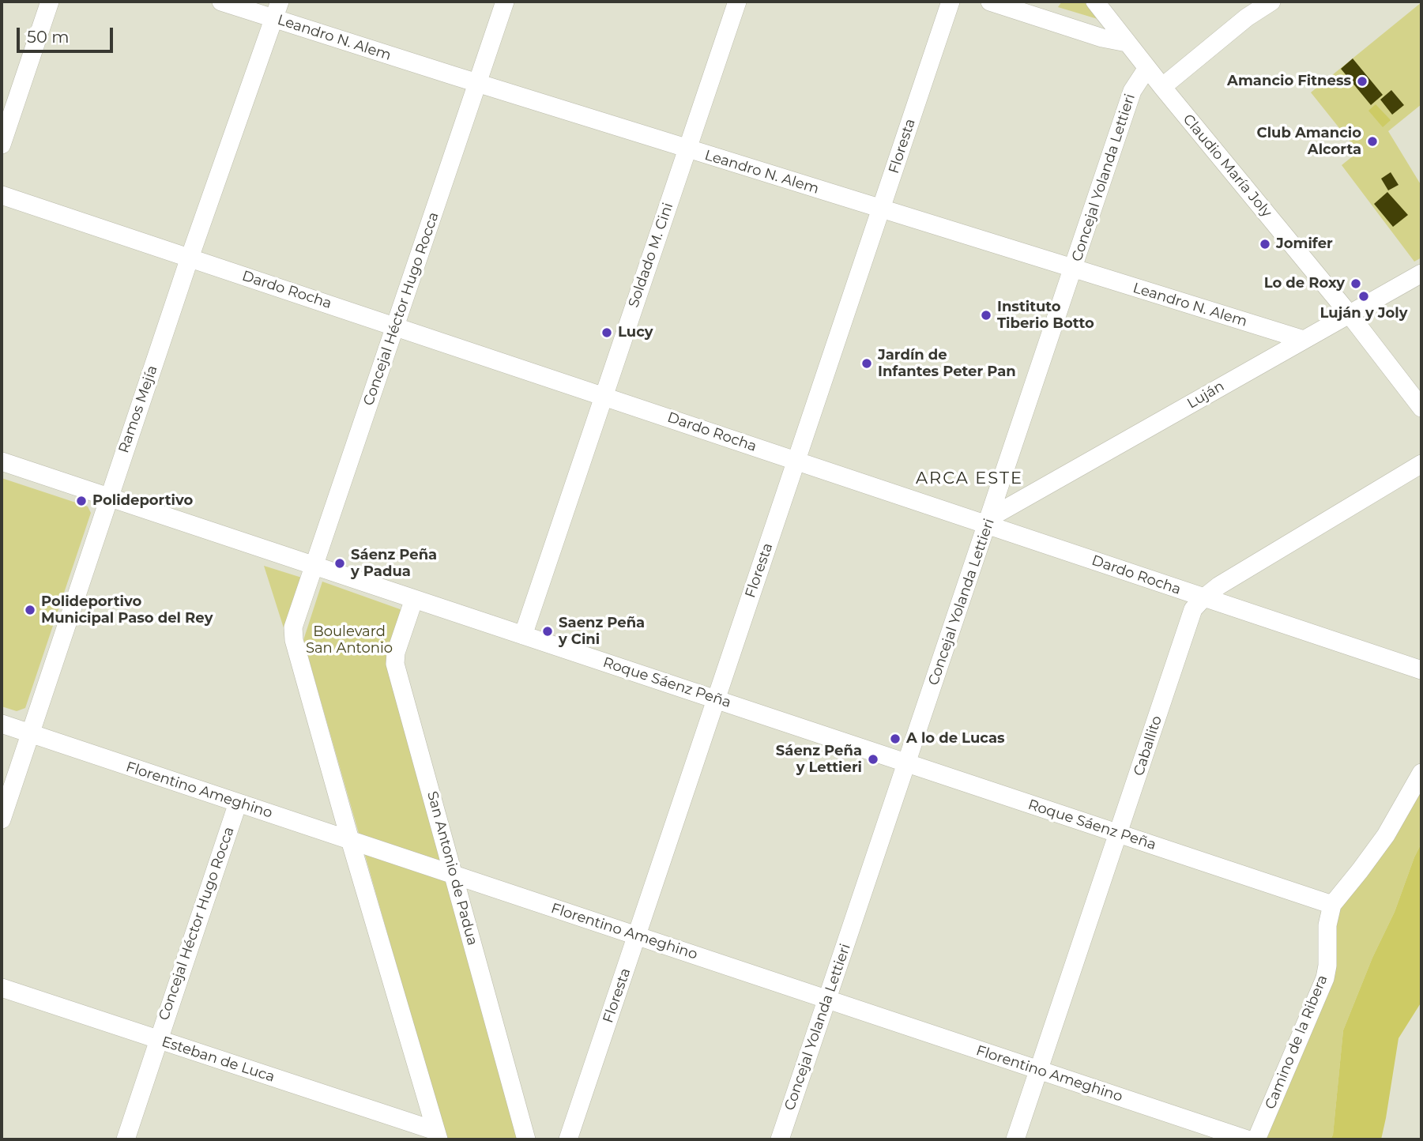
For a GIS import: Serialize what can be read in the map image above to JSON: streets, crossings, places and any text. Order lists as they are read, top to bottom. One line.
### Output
{"streets":{"street":["Leandro N. Alem","Floresta","Claudio María Joly","Concejal Yolanda Lettieri","Soldado M. Cini","Dardo Rocha","Concejal Héctor Hugo Rocca","Luján","Ramos Mejía","Roque Sáenz Peña","Caballito","Florentino Ameghino","San Antonio de Padua","Camino de la Ribera","Esteban de Luca"]},"crossings":[["Leandro N. Alem","Floresta"],["Leandro N. Alem","Concejal Yolanda Lettieri"],["Leandro N. Alem","Soldado M. Cini"],["Leandro N. Alem","Concejal Héctor Hugo Rocca"],["Leandro N. Alem","Luján"],["Leandro N. Alem","Ramos Mejía"],["Floresta","Dardo Rocha"],["Floresta","Roque Sáenz Peña"],["Floresta","Florentino Ameghino"],["Claudio María Joly","Concejal Yolanda Lettieri"],["Claudio María Joly","Luján"],["Concejal Yolanda Lettieri","Dardo Rocha"],["Concejal Yolanda Lettieri","Luján"],["Concejal Yolanda Lettieri","Roque Sáenz Peña"],["Concejal Yolanda Lettieri","Florentino Ameghino"],["Soldado M. Cini","Dardo Rocha"],["Soldado M. Cini","Roque Sáenz Peña"],["Dardo Rocha","Concejal Héctor Hugo Rocca"],["Dardo Rocha","Luján"],["Dardo Rocha","Ramos Mejía"],["Dardo Rocha","Caballito"],["Concejal Héctor Hugo Rocca","Roque Sáenz Peña"],["Concejal Héctor Hugo Rocca","Florentino Ameghino"],["Concejal Héctor Hugo Rocca","Esteban de Luca"],["Ramos Mejía","Roque Sáenz Peña"],["Ramos Mejía","Florentino Ameghino"],["Roque Sáenz Peña","Caballito"],["Roque Sáenz Peña","San Antonio de Padua"],["Roque Sáenz Peña","Camino de la Ribera"],["Caballito","Florentino Ameghino"],["Florentino Ameghino","San Antonio de Padua"]],"districts":["ARCA ESTE"],"parks":["Boulevard San Antonio"],"places":["Amancio Fitness","Club Amancio Alcorta","Jomifer","Lo de Roxy","Luján y Joly","Instituto Tiberio Botto","Lucy","Jardín de Infantes Peter Pan","Polideportivo","Sáenz Peña y Padua","Polideportivo Municipal Paso del Rey","Saenz Peña y Cini","A lo de Lucas","Sáenz Peña y Lettieri"],"scale_bar":"50 m"}
